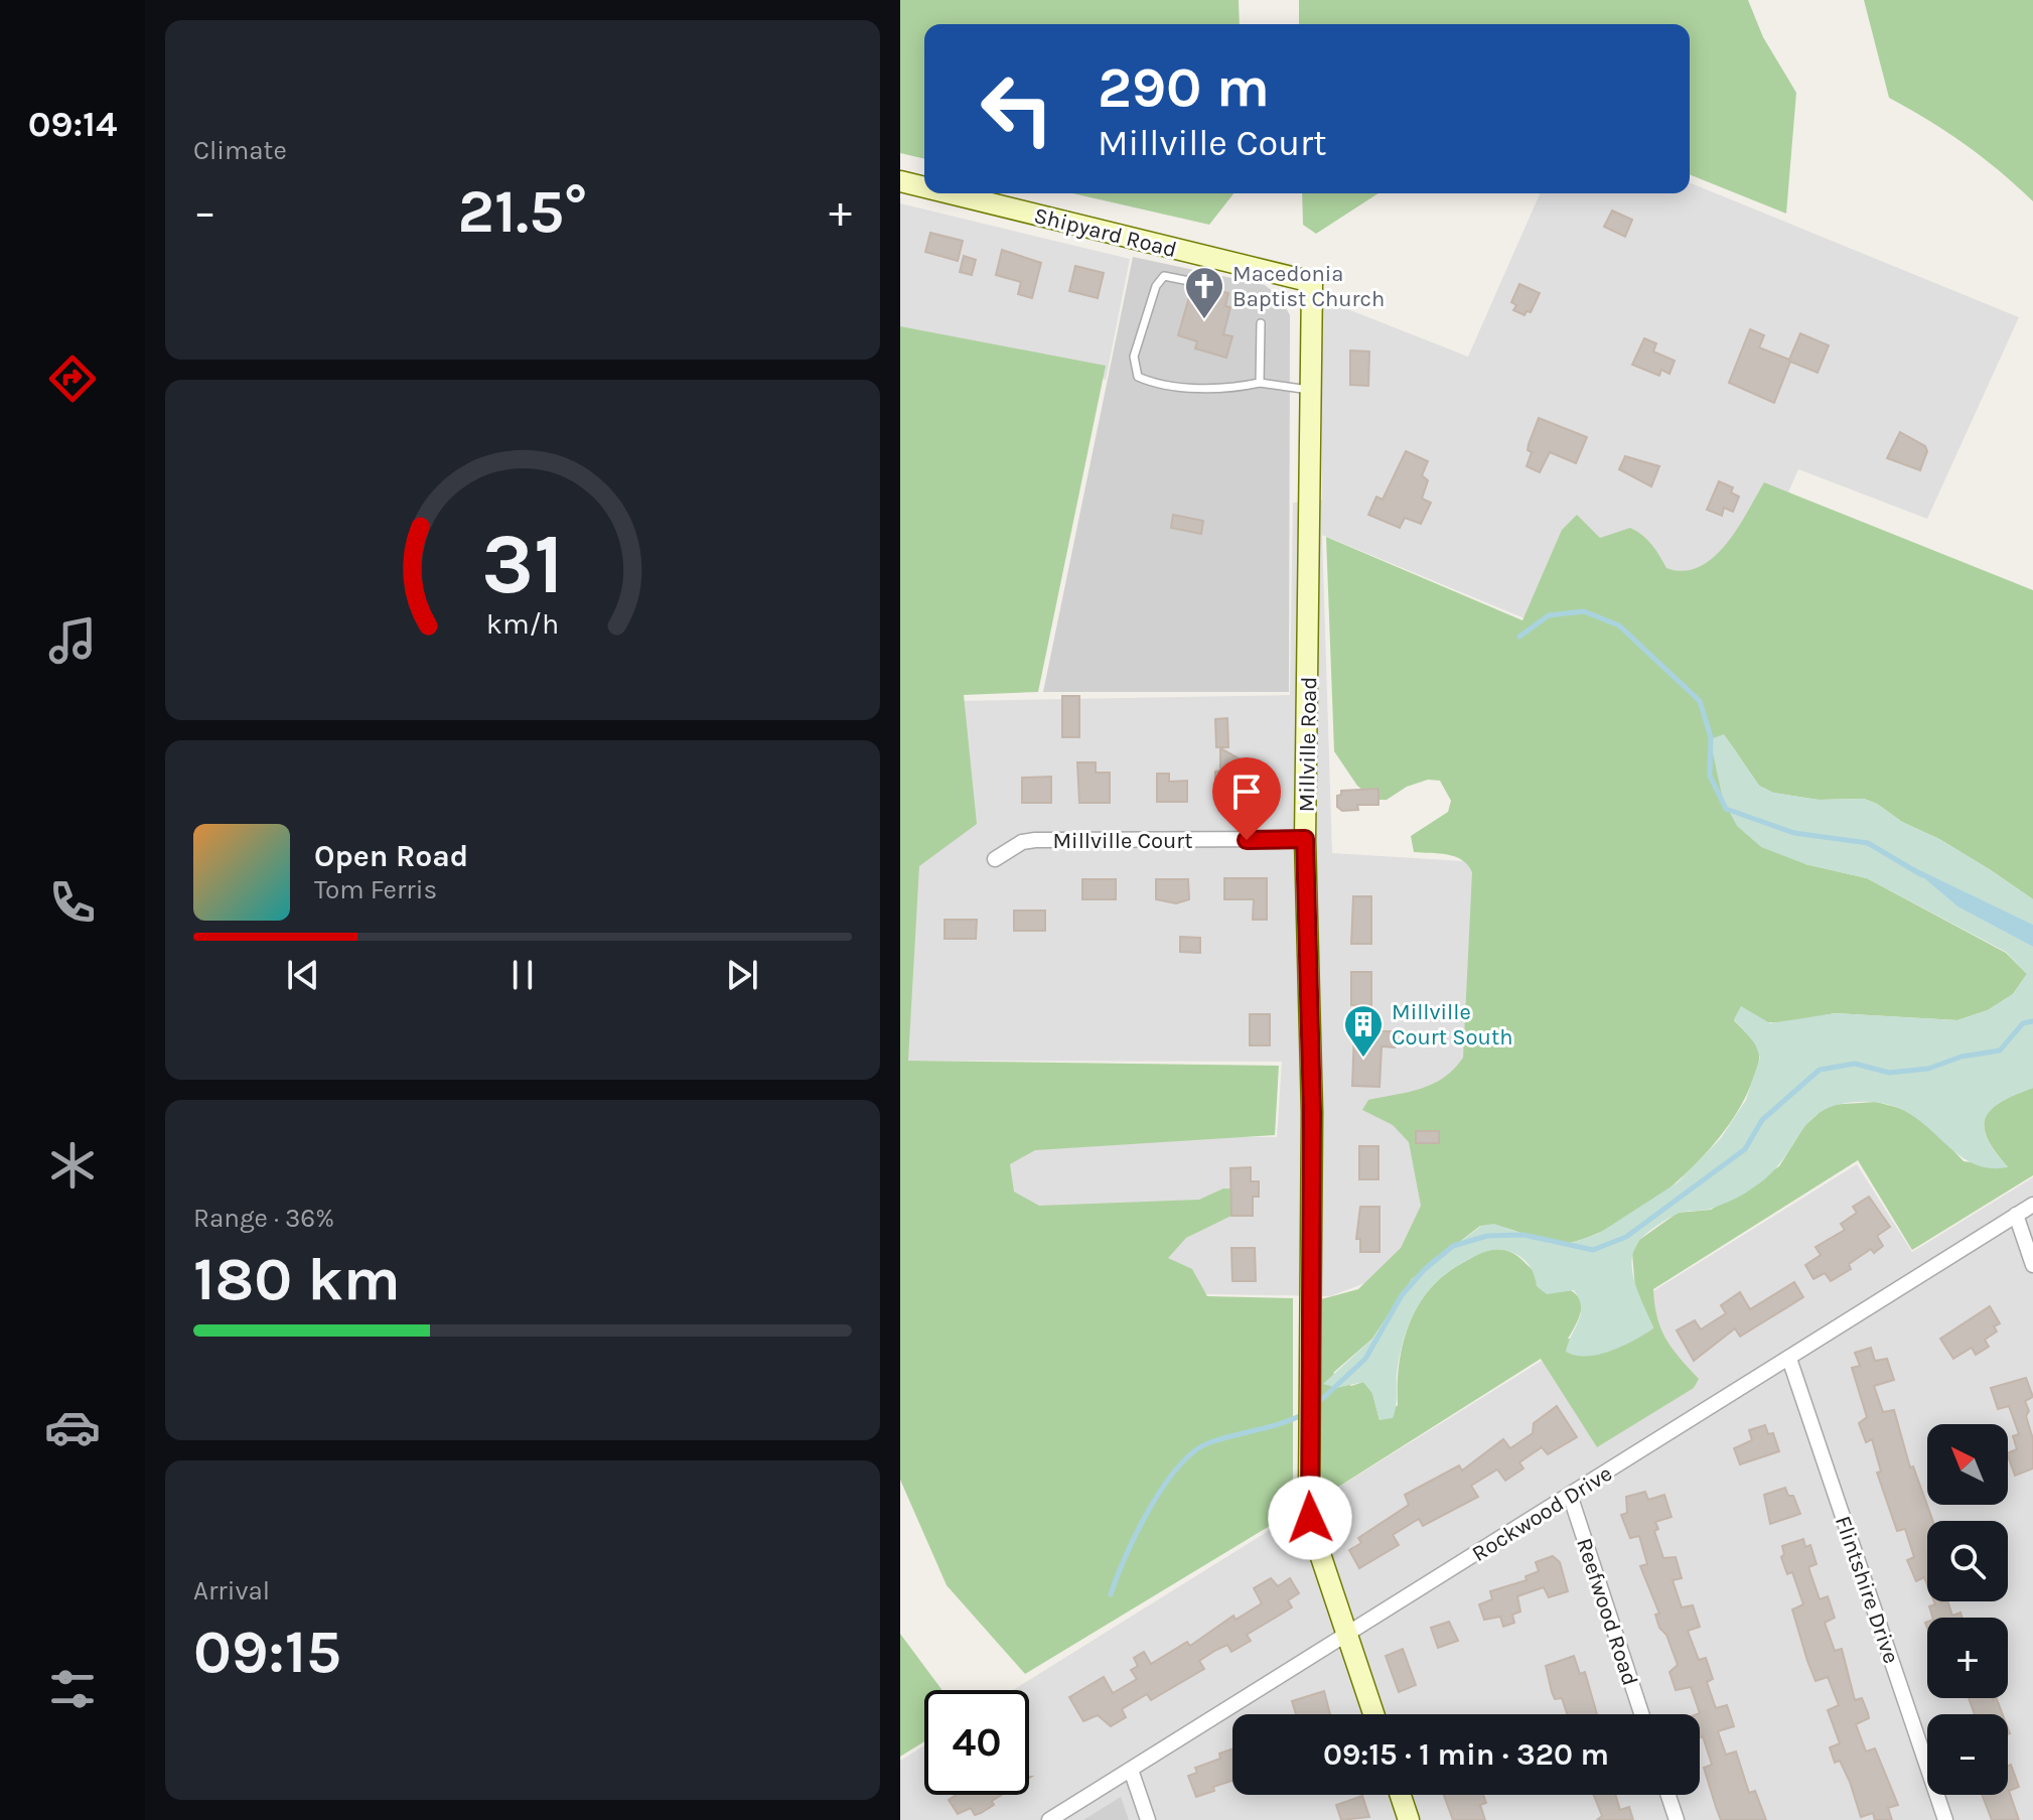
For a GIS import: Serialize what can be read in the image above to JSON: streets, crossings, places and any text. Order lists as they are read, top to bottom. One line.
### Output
{"streets":{"street":["Shipyard Road","Millville Road","Millville Court","Rockwood Drive","Flintshire Drive","Reefwood Road"]},"crossings":[["Shipyard Road","Millville Road"],["Millville Road","Millville Court"],["Millville Road","Rockwood Drive"],["Rockwood Drive","Flintshire Drive"],["Rockwood Drive","Reefwood Road"]],"places":{"church":["Macedonia Baptist Church"],"building":["Millville Court South"]},"north":"top left","page":{"tabs":"09:14","tile":["Climate",["Range · 36%","180 km"],["Arrival","09:15"]],"turn":["290 m","Millville Court"],"heat":["−","21.5°","+"],"song":["Open Road","Tom Ferris"],"map_buttons":["+","−"],"limit":"40","trip":"09:15 · 1 min · 320 m","gauge":["31","km/h"]}}
